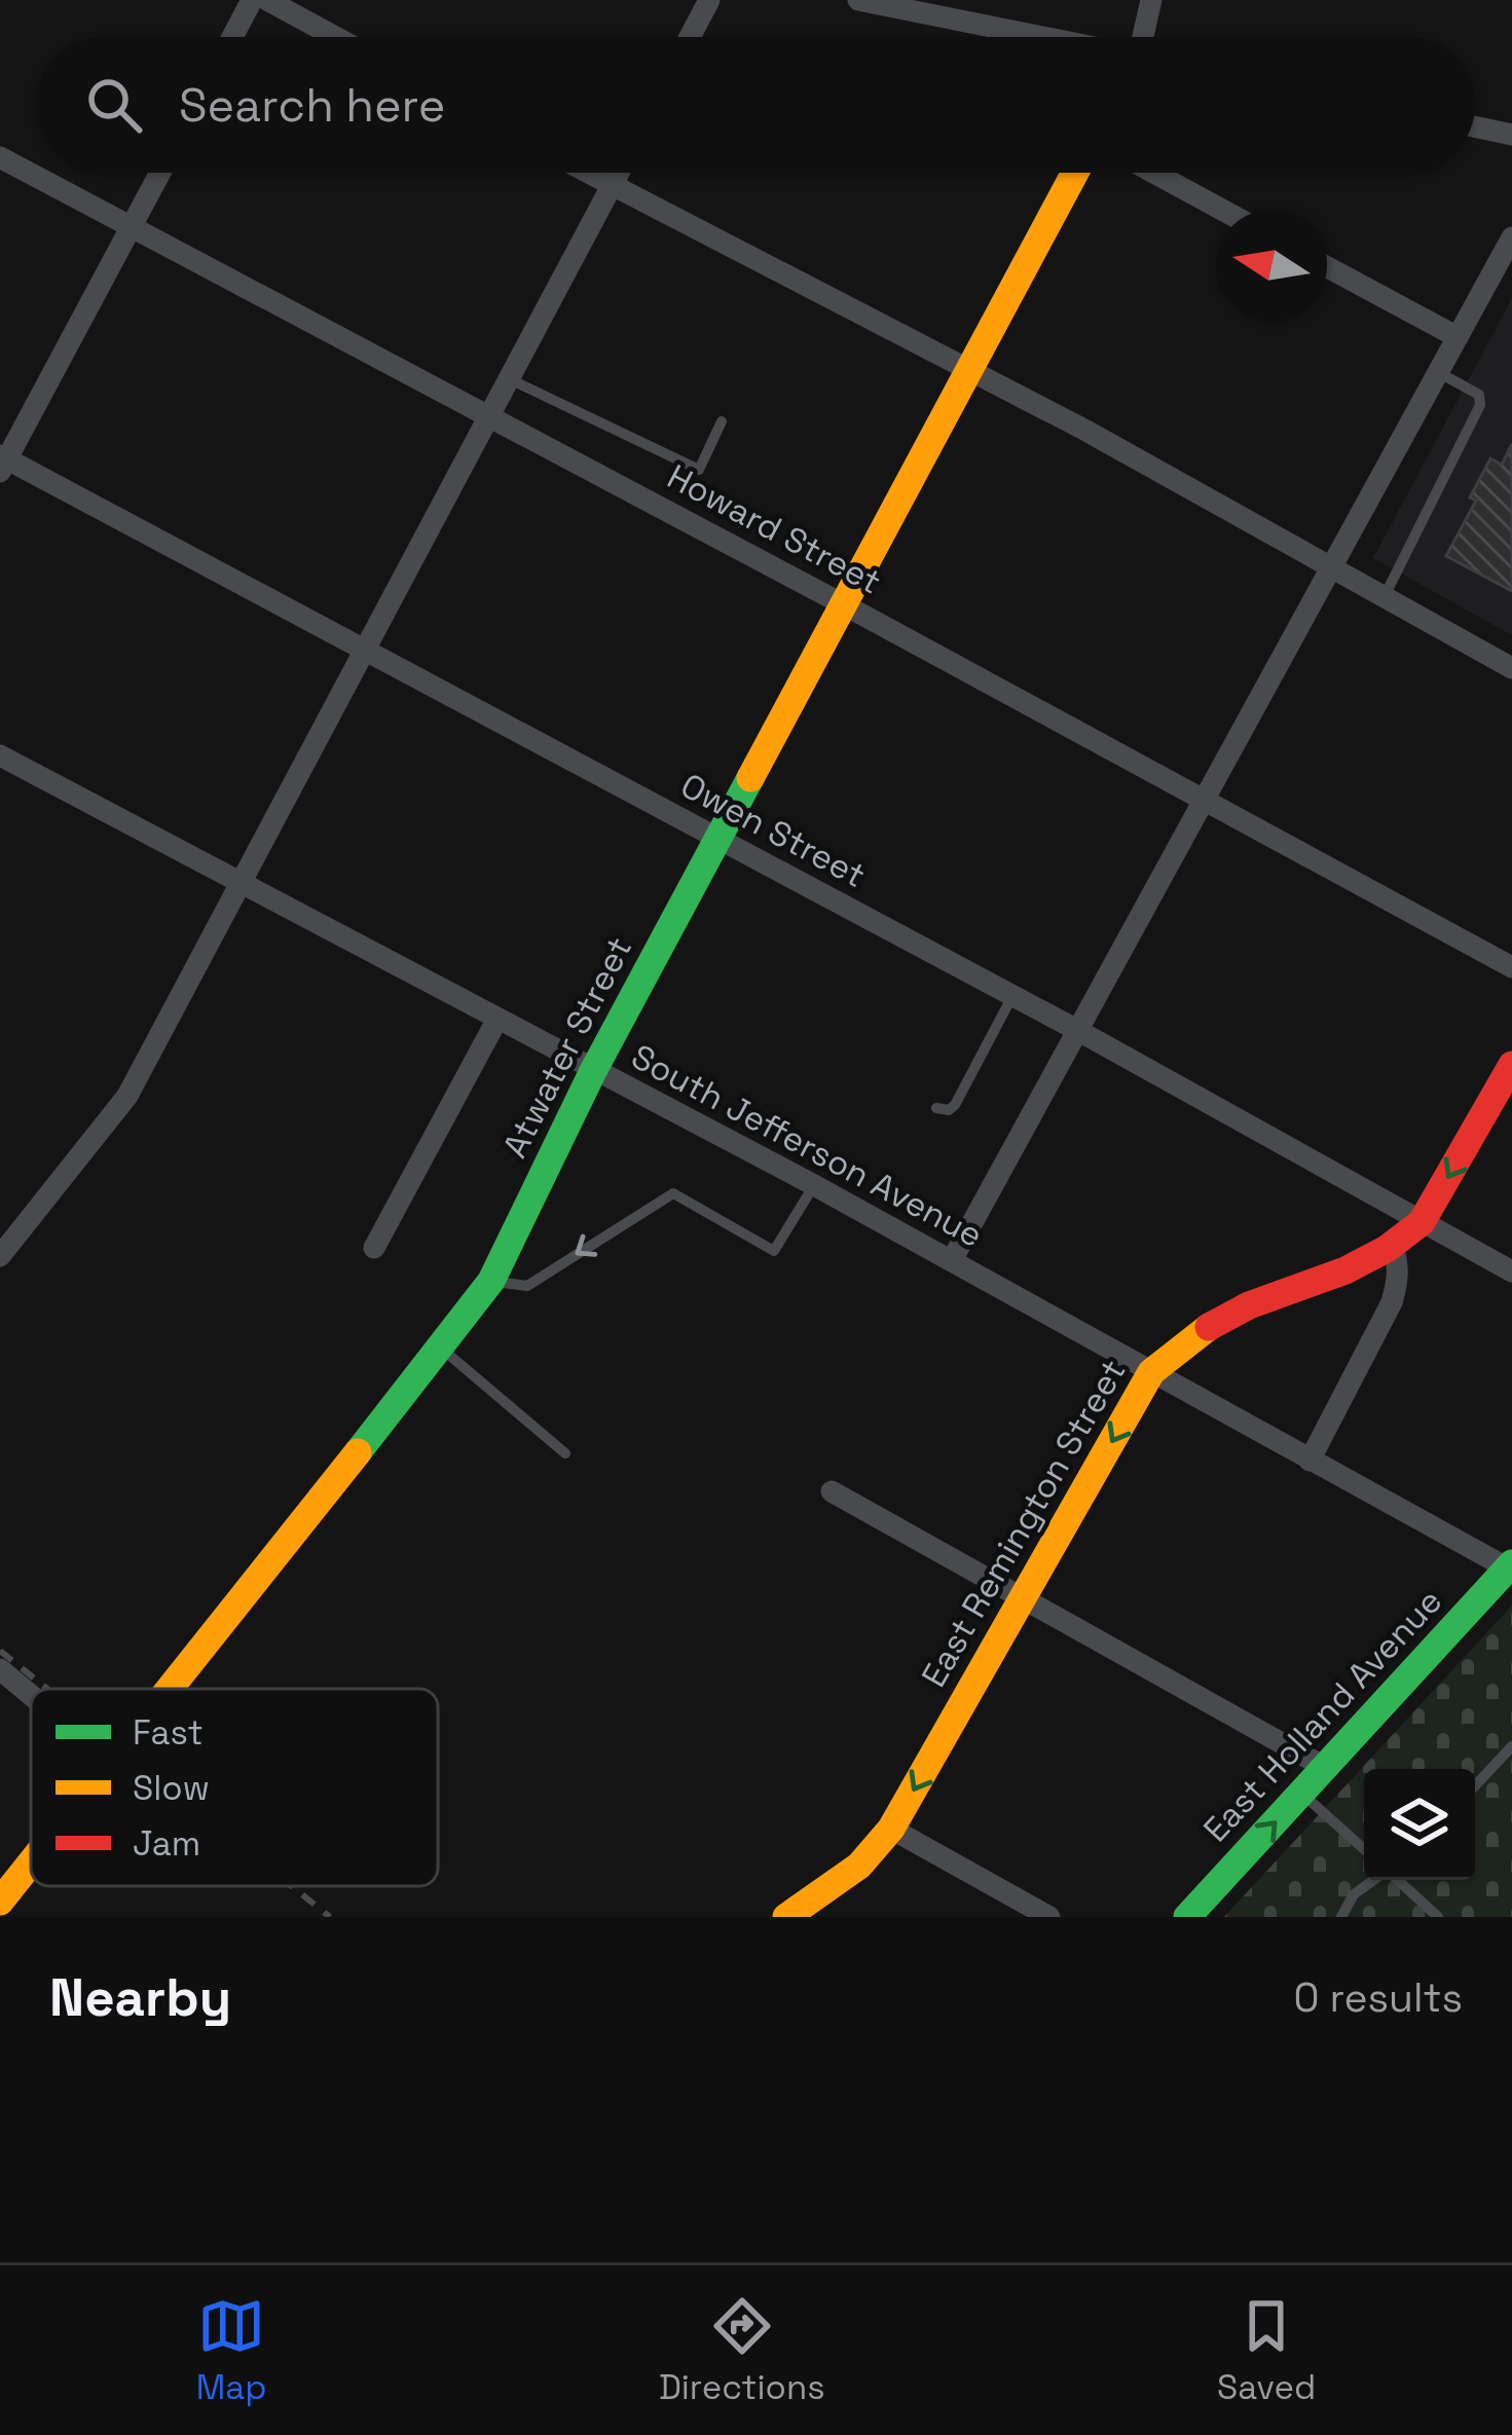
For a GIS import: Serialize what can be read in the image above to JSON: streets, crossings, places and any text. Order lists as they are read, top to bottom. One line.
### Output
{"streets":{"street":["Howard Street","Owen Street","Atwater Street","South Jefferson Avenue","East Remington Street","East Holland Avenue"]},"crossings":[["Howard Street","Atwater Street"],["Owen Street","Atwater Street"],["Owen Street","East Remington Street"],["Atwater Street","South Jefferson Avenue"],["South Jefferson Avenue","East Remington Street"],["South Jefferson Avenue","East Holland Avenue"]],"one_way":["East Remington Street","East Holland Avenue"],"legend":["Fast","Slow","Jam"],"north":"left","page":{"search":"Search here","heading":["Nearby","0 results"],"nav":["Map","Directions","Saved"]}}
